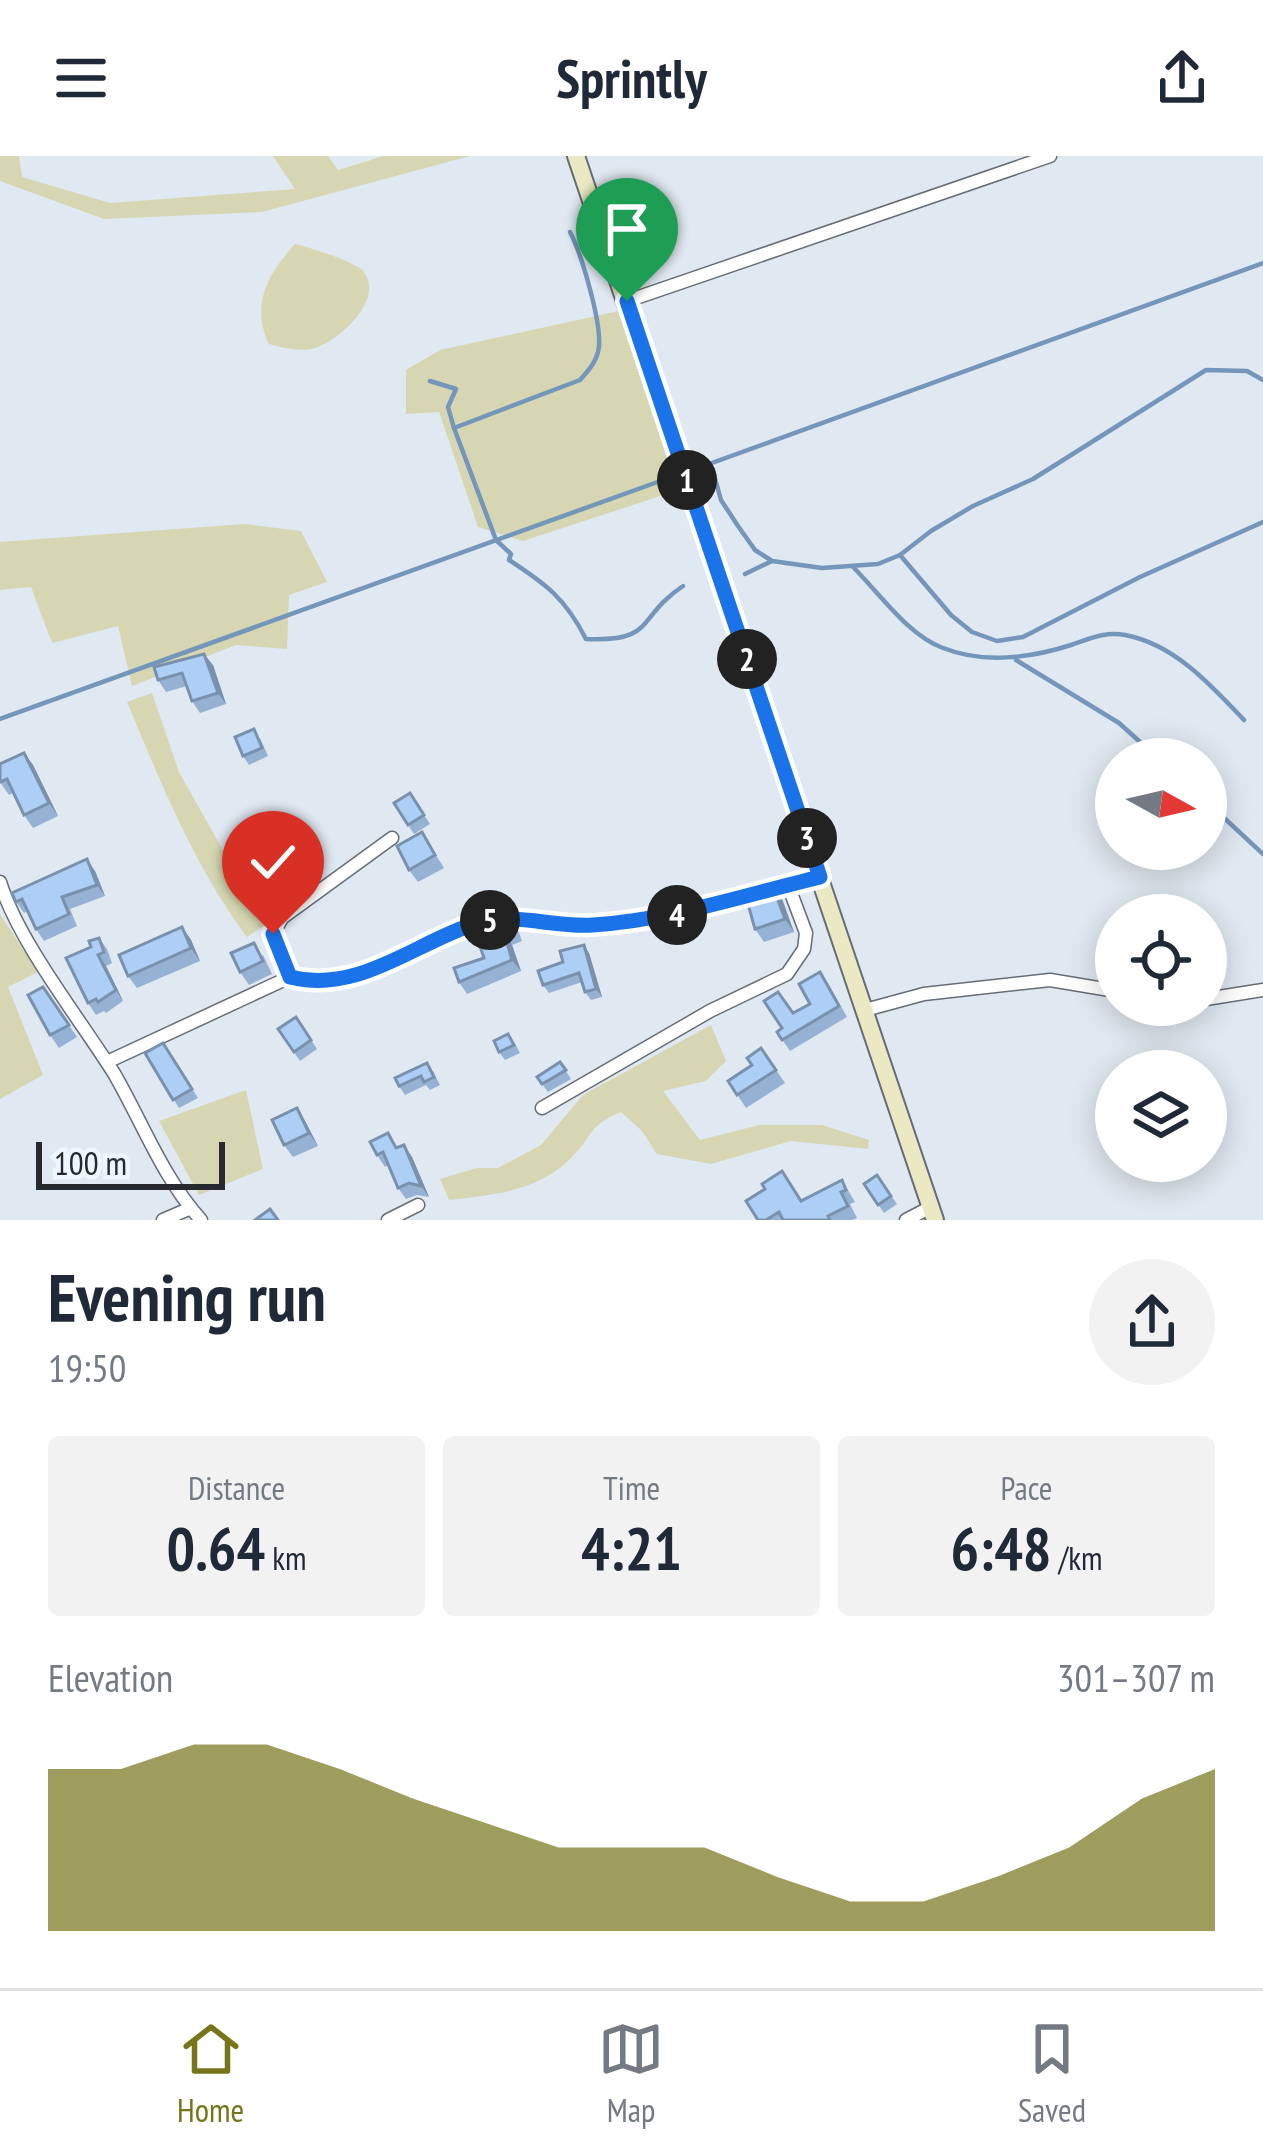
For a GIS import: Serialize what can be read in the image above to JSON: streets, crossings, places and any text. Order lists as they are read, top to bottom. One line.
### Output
{"scale_bar":"100 m","north":"right","page":{"header":"Sprintly","pins":["1","2","3","4","5"],"scale":"100 m","heading":["Evening run","19:50"],"stats":[["Distance","0.64 km"],["Time","4:21"],["Pace","6:48 /km"]],"chart":["Elevation","301–307 m"],"tabs":["Home","Map","Saved"]}}
